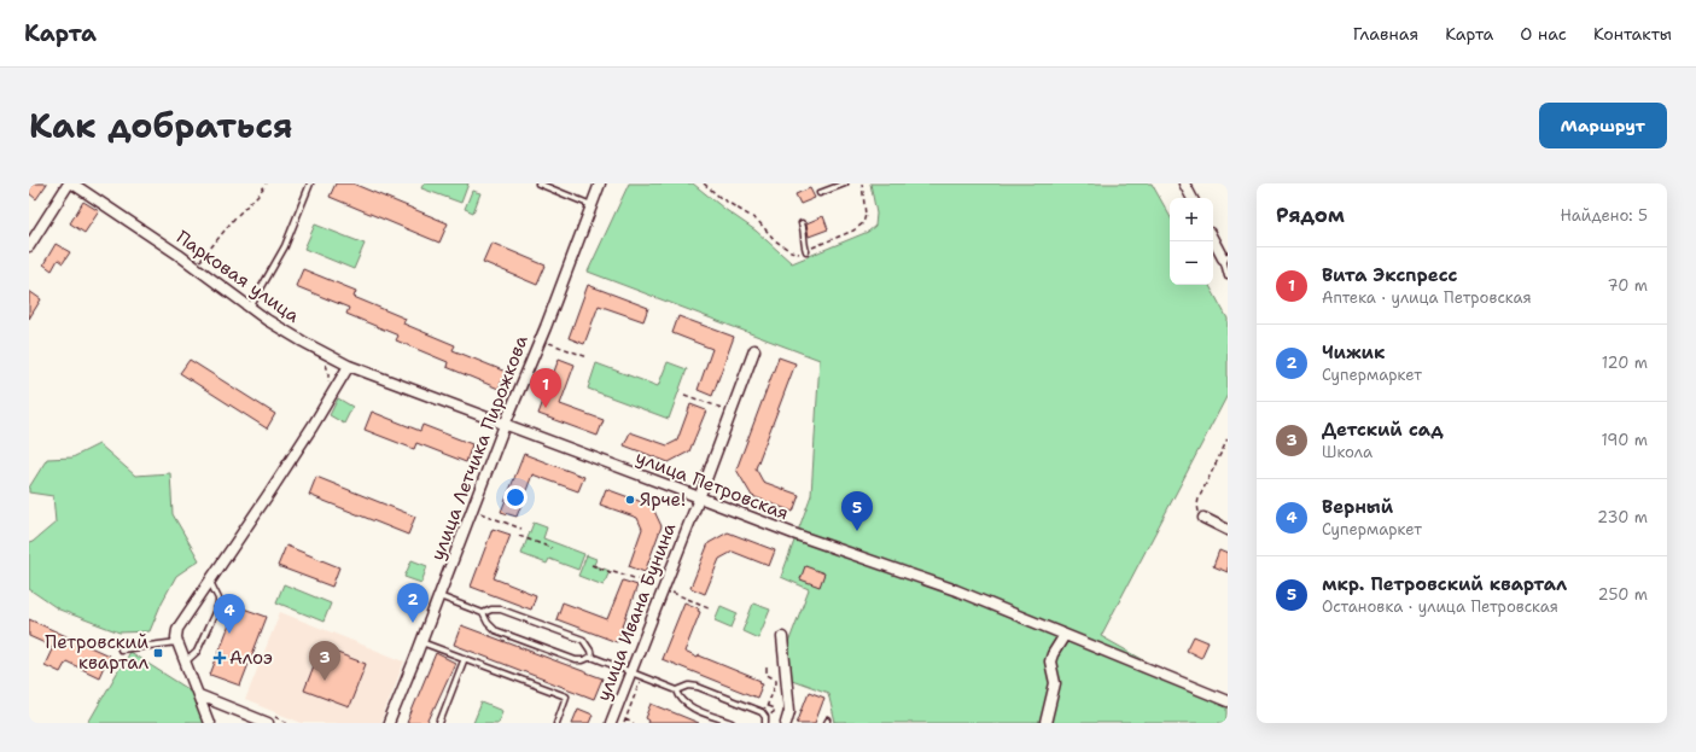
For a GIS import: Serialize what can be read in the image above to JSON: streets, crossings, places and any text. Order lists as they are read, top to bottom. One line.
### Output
{"streets":{"street":["Парковая улица","улица Летчика Пирожкова","улица Петровская","улица Ивана Бунина"]},"crossings":[["Парковая улица","улица Петровская"],["улица Летчика Пирожкова","улица Петровская"],["улица Петровская","улица Ивана Бунина"]],"places":{"other":["Ярче!"],"transit":["Петровский квартал"],"health":["Алоэ"]},"page":{"header":"Карта","nav":["Главная","Карта","О нас","Контакты"],"title":"Как добраться","buttons":"Маршрут","heading":["Рядом","Найдено: 5"],"map_buttons":["+","−"],"list":[{"mark":"1","name":"Вита Экспресс","note":"Аптека · улица Петровская","value":"70 m"},{"mark":"2","name":"Чижик","note":"Супермаркет","value":"120 m"},{"mark":"3","name":"Детский сад","note":"Школа","value":"190 m"},{"mark":"4","name":"Верный","note":"Супермаркет","value":"230 m"},{"mark":"5","name":"мкр. Петровский квартал","note":"Остановка · улица Петровская","value":"250 m"}],"pins":["1","5","2","4","3"]}}
